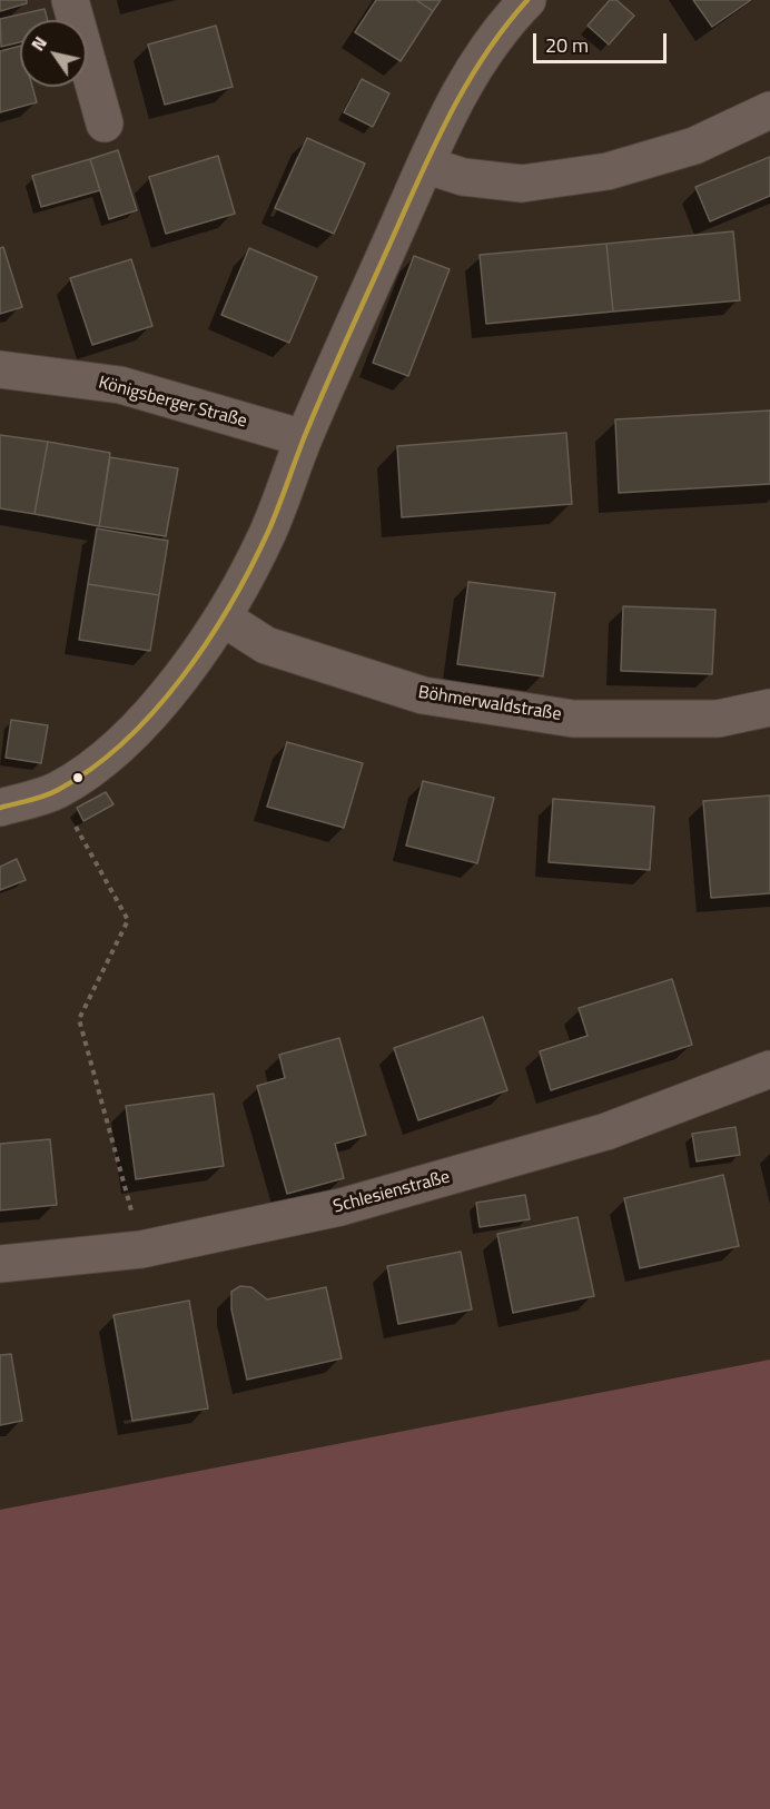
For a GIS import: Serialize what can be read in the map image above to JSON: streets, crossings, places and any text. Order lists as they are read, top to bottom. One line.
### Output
{"streets":{"street":["Königsberger Straße","Böhmerwaldstraße","Schlesienstraße"]},"scale_bar":"20 m","north":"top left"}
